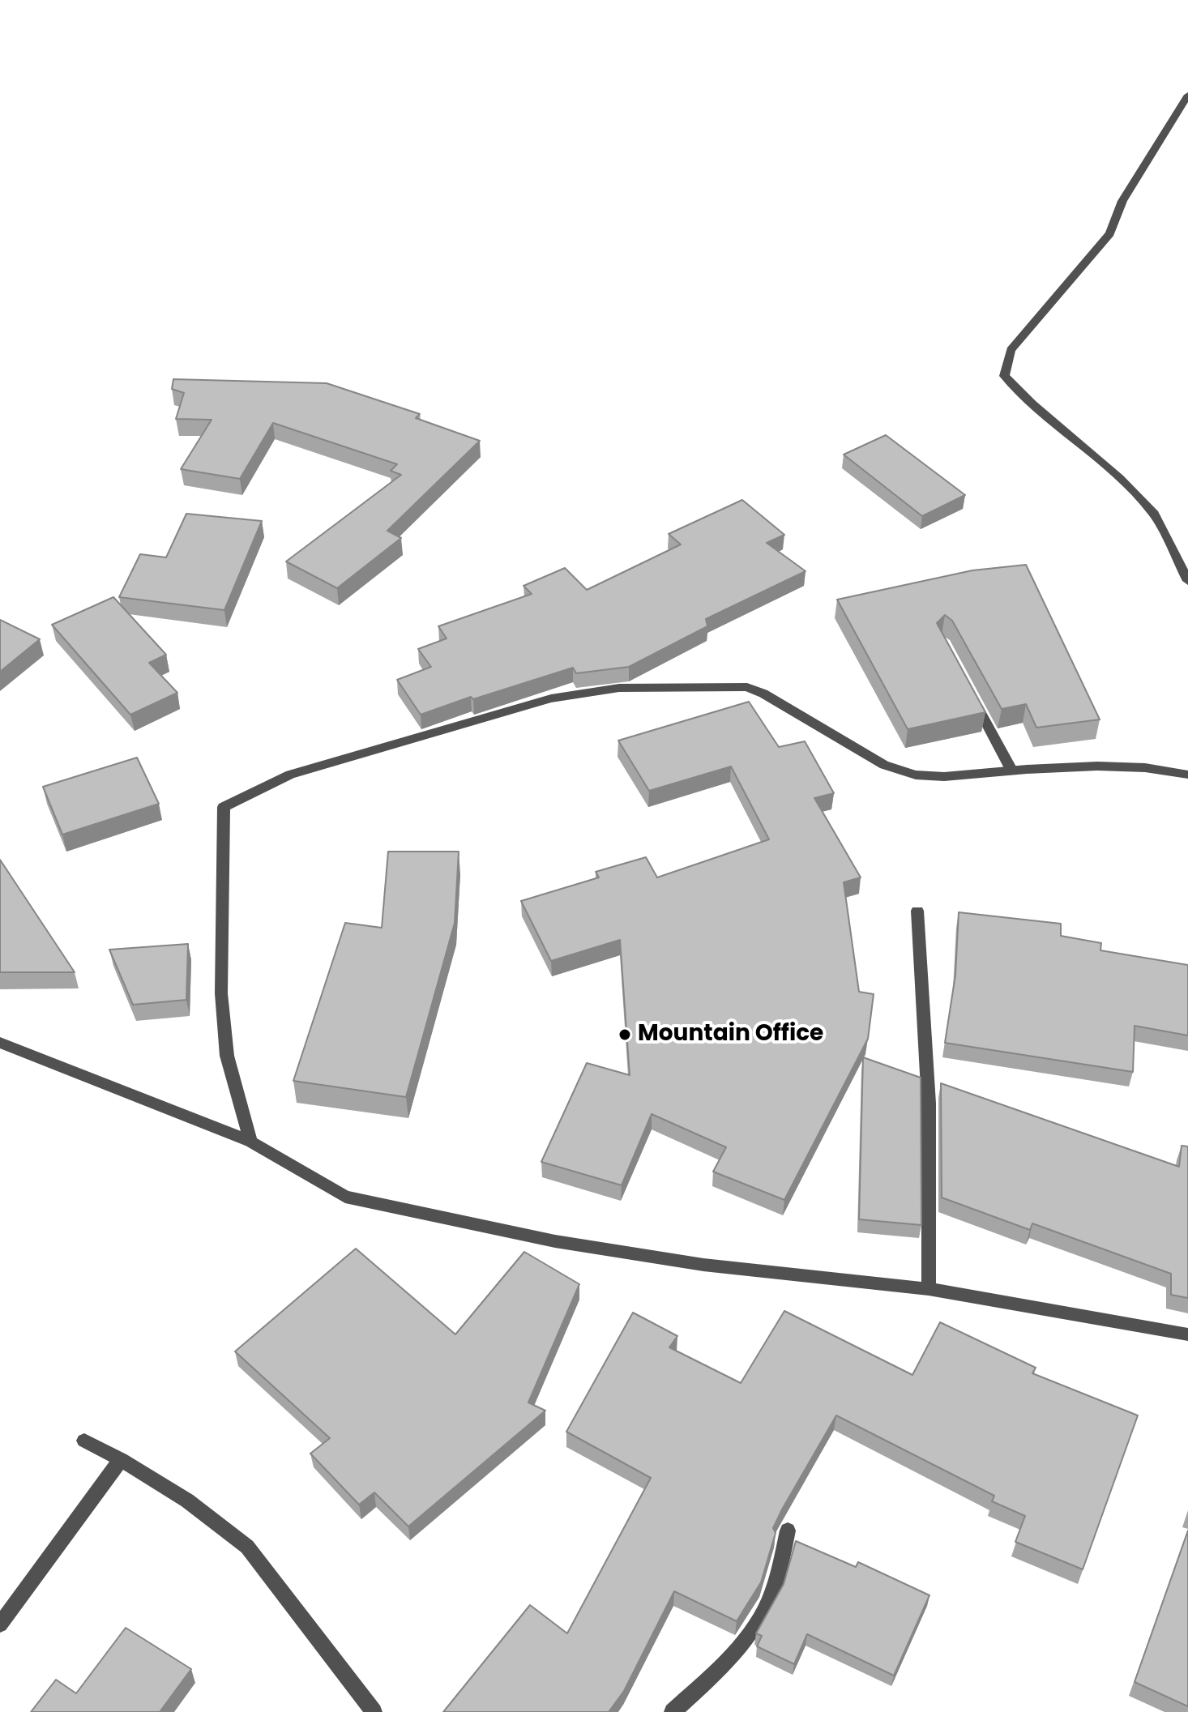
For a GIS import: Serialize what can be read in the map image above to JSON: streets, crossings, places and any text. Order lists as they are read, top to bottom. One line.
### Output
{"places":["Mountain Office"]}
